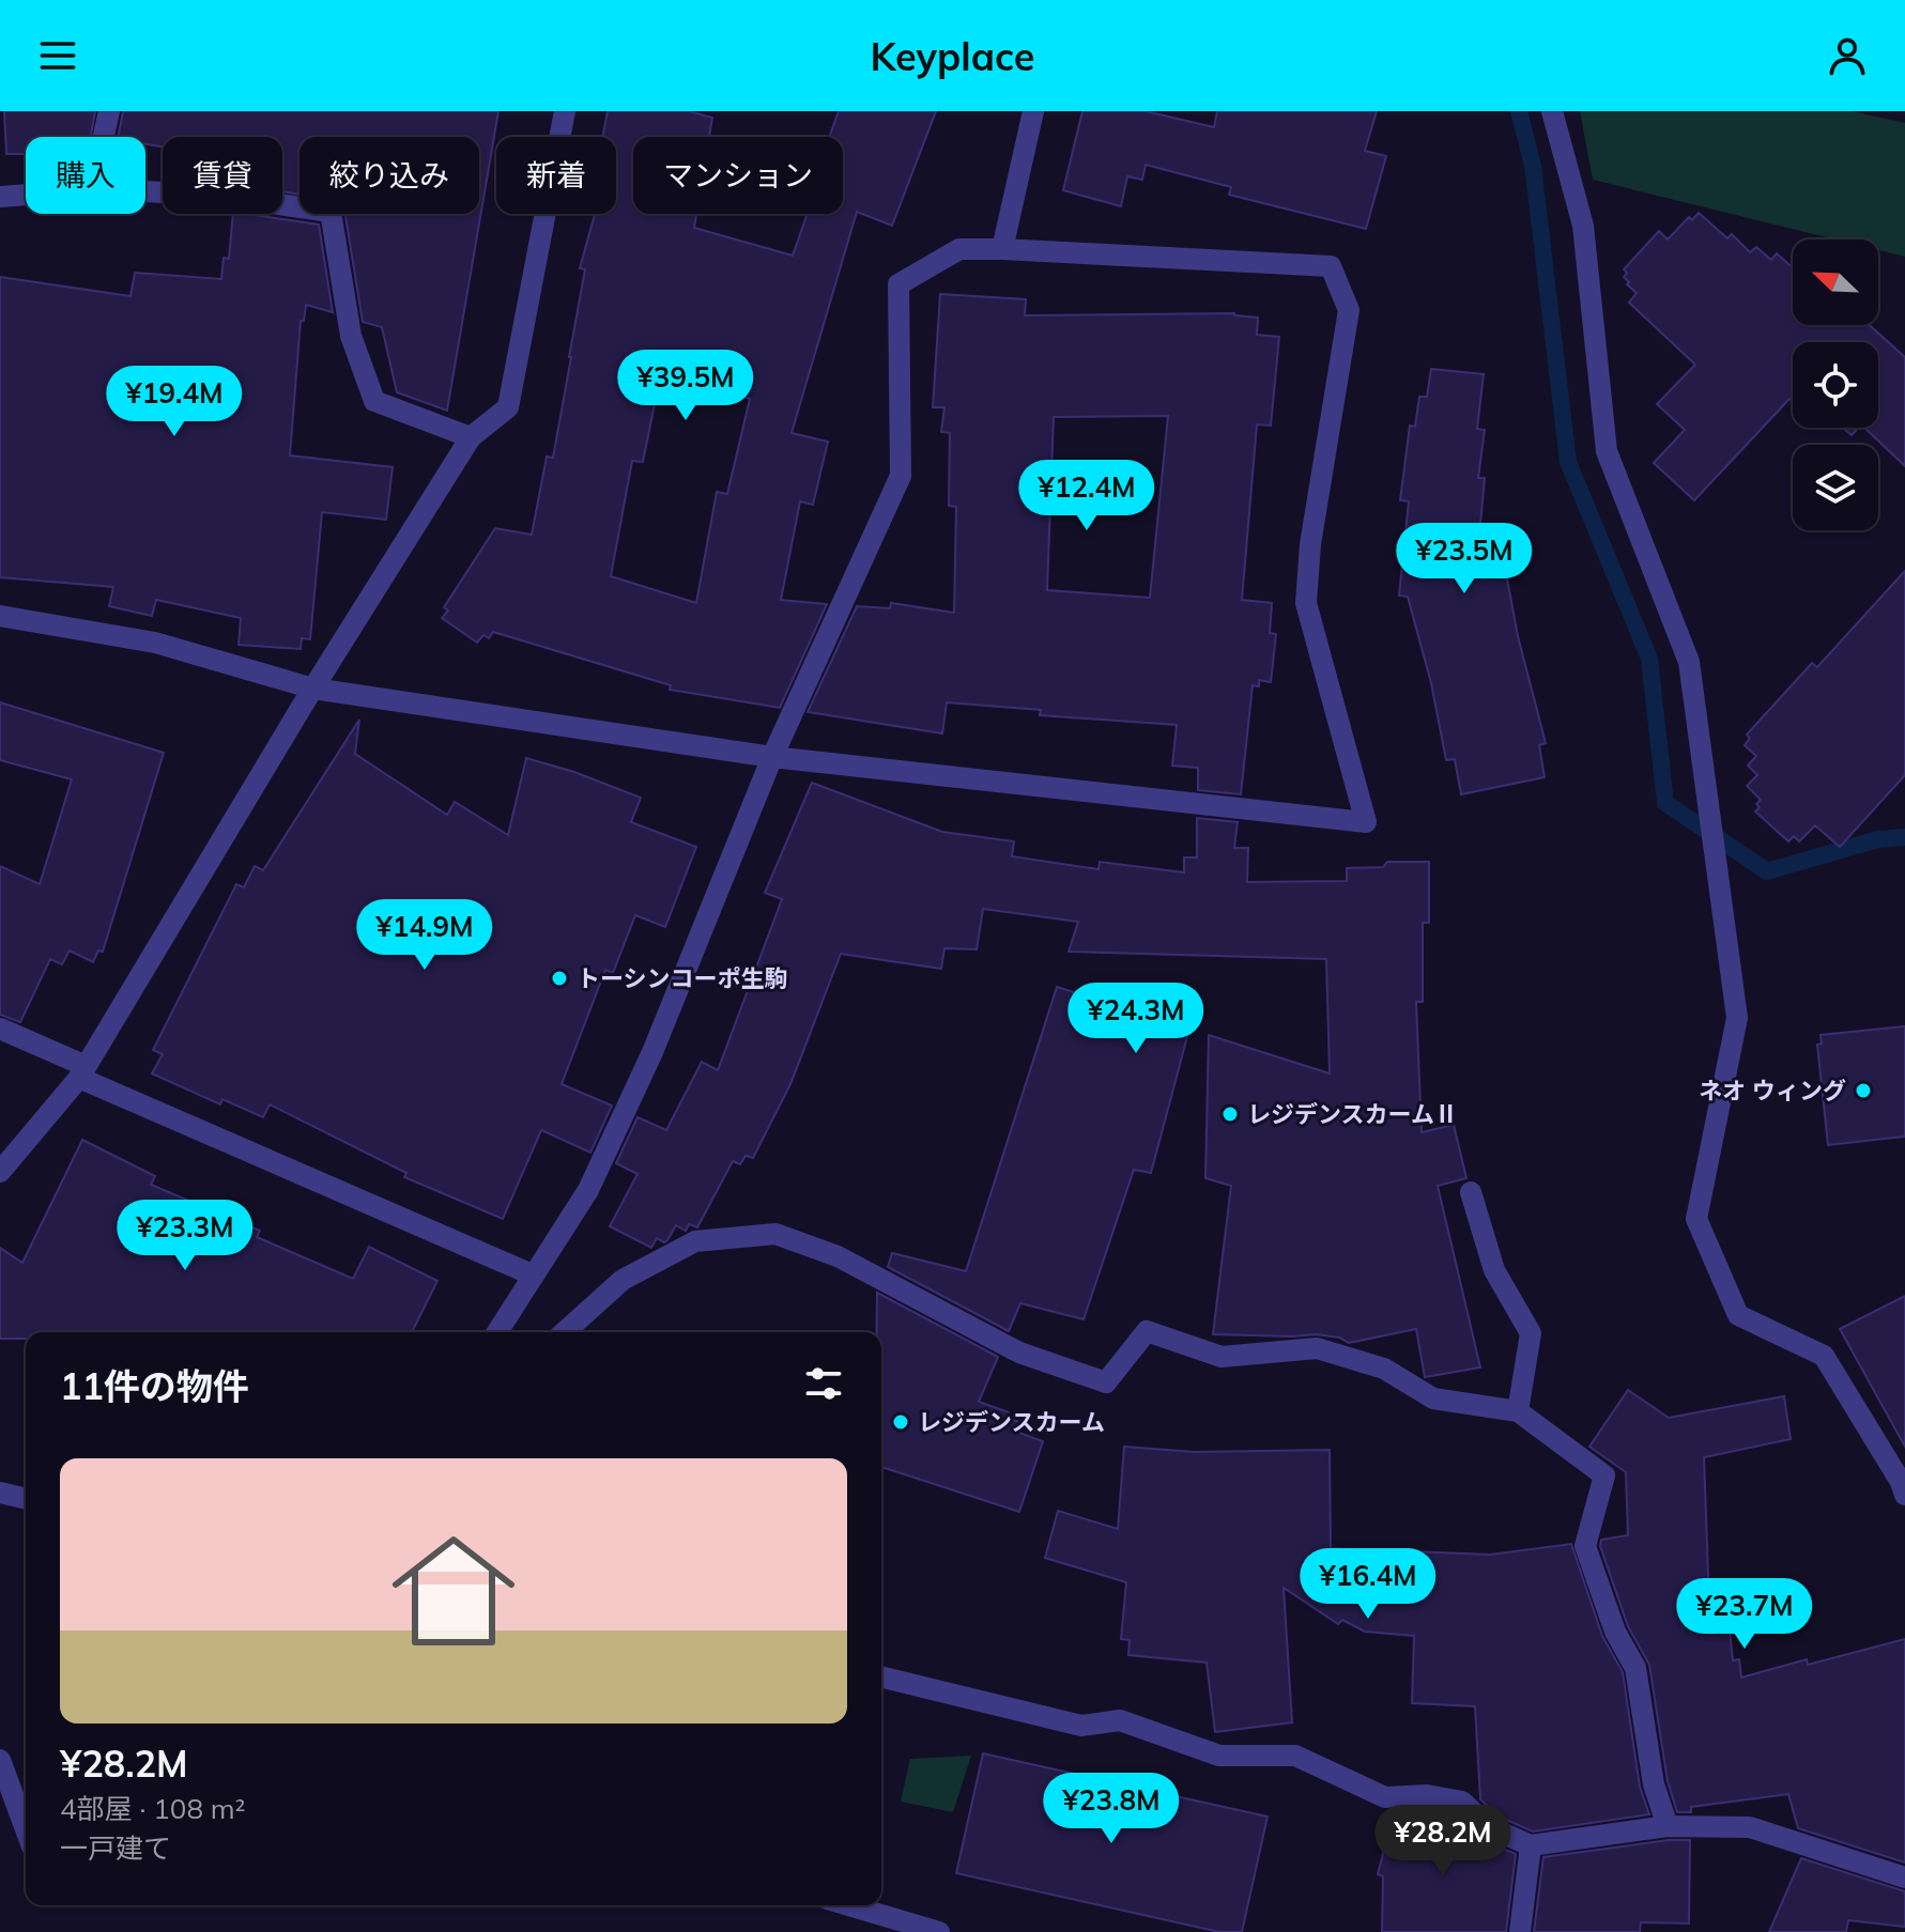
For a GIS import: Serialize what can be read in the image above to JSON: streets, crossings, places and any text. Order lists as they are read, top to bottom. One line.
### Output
{"places":["トーシンコーポ生駒","ネオ ウィング","レジデンスカームⅡ","レジデンスカーム"],"north":"top left","page":{"header":"Keyplace","chip":["購入","賃貸","絞り込み","新着","マンション"],"price":["¥39.5M","¥19.4M","¥12.4M","¥23.5M","¥14.9M","¥24.3M","¥23.3M","¥16.4M","¥23.7M","¥23.8M","¥28.2M"],"heading":"11件の物件","list":[{"name":"¥28.2M","note":"4部屋 · 108 m² · 一戸建て"}]}}
